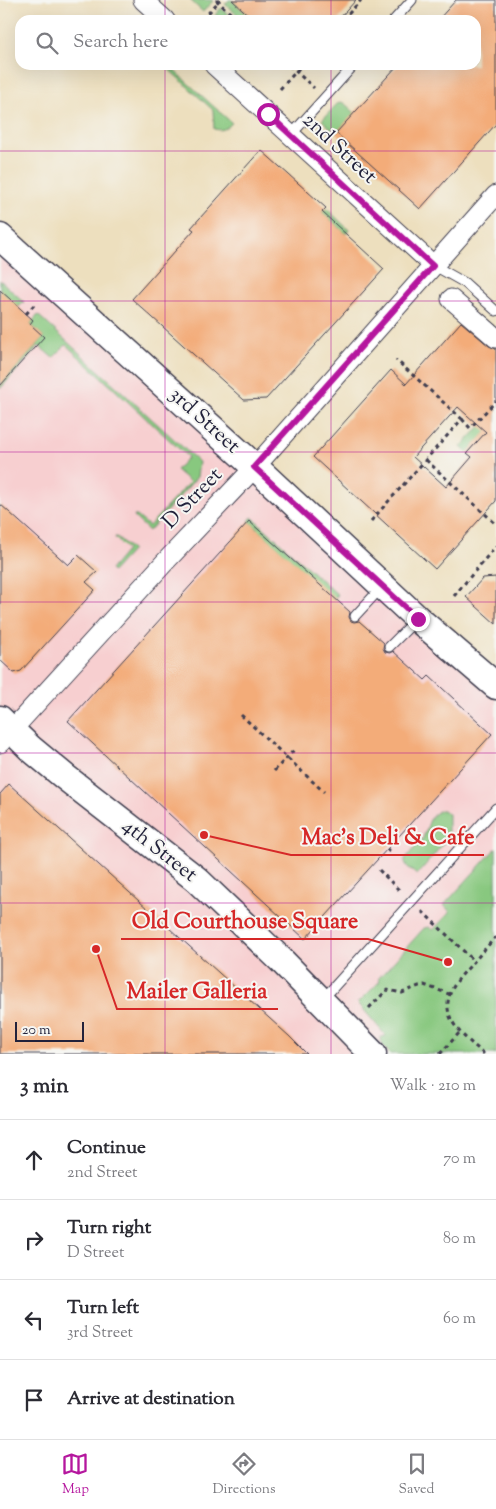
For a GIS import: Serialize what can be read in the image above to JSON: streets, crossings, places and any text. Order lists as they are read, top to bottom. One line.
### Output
{"streets":{"main road":["3rd Street","4th Street"],"street":["2nd Street","D Street"]},"crossings":[["2nd Street","D Street"],["3rd Street","D Street"],["D Street","4th Street"]],"places":["Mac's Deli & Cafe","Mailer Galleria","Old Courthouse Square"],"scale_bar":"20 m","page":{"search":"Search here","scale":"20 m","heading":["3 min","Walk · 210 m"],"list":[["Continue","2nd Street","70 m"],["Turn right","D Street","80 m"],["Turn left","3rd Street","60 m"],"Arrive at destination"],"nav":["Map","Directions","Saved"]}}
